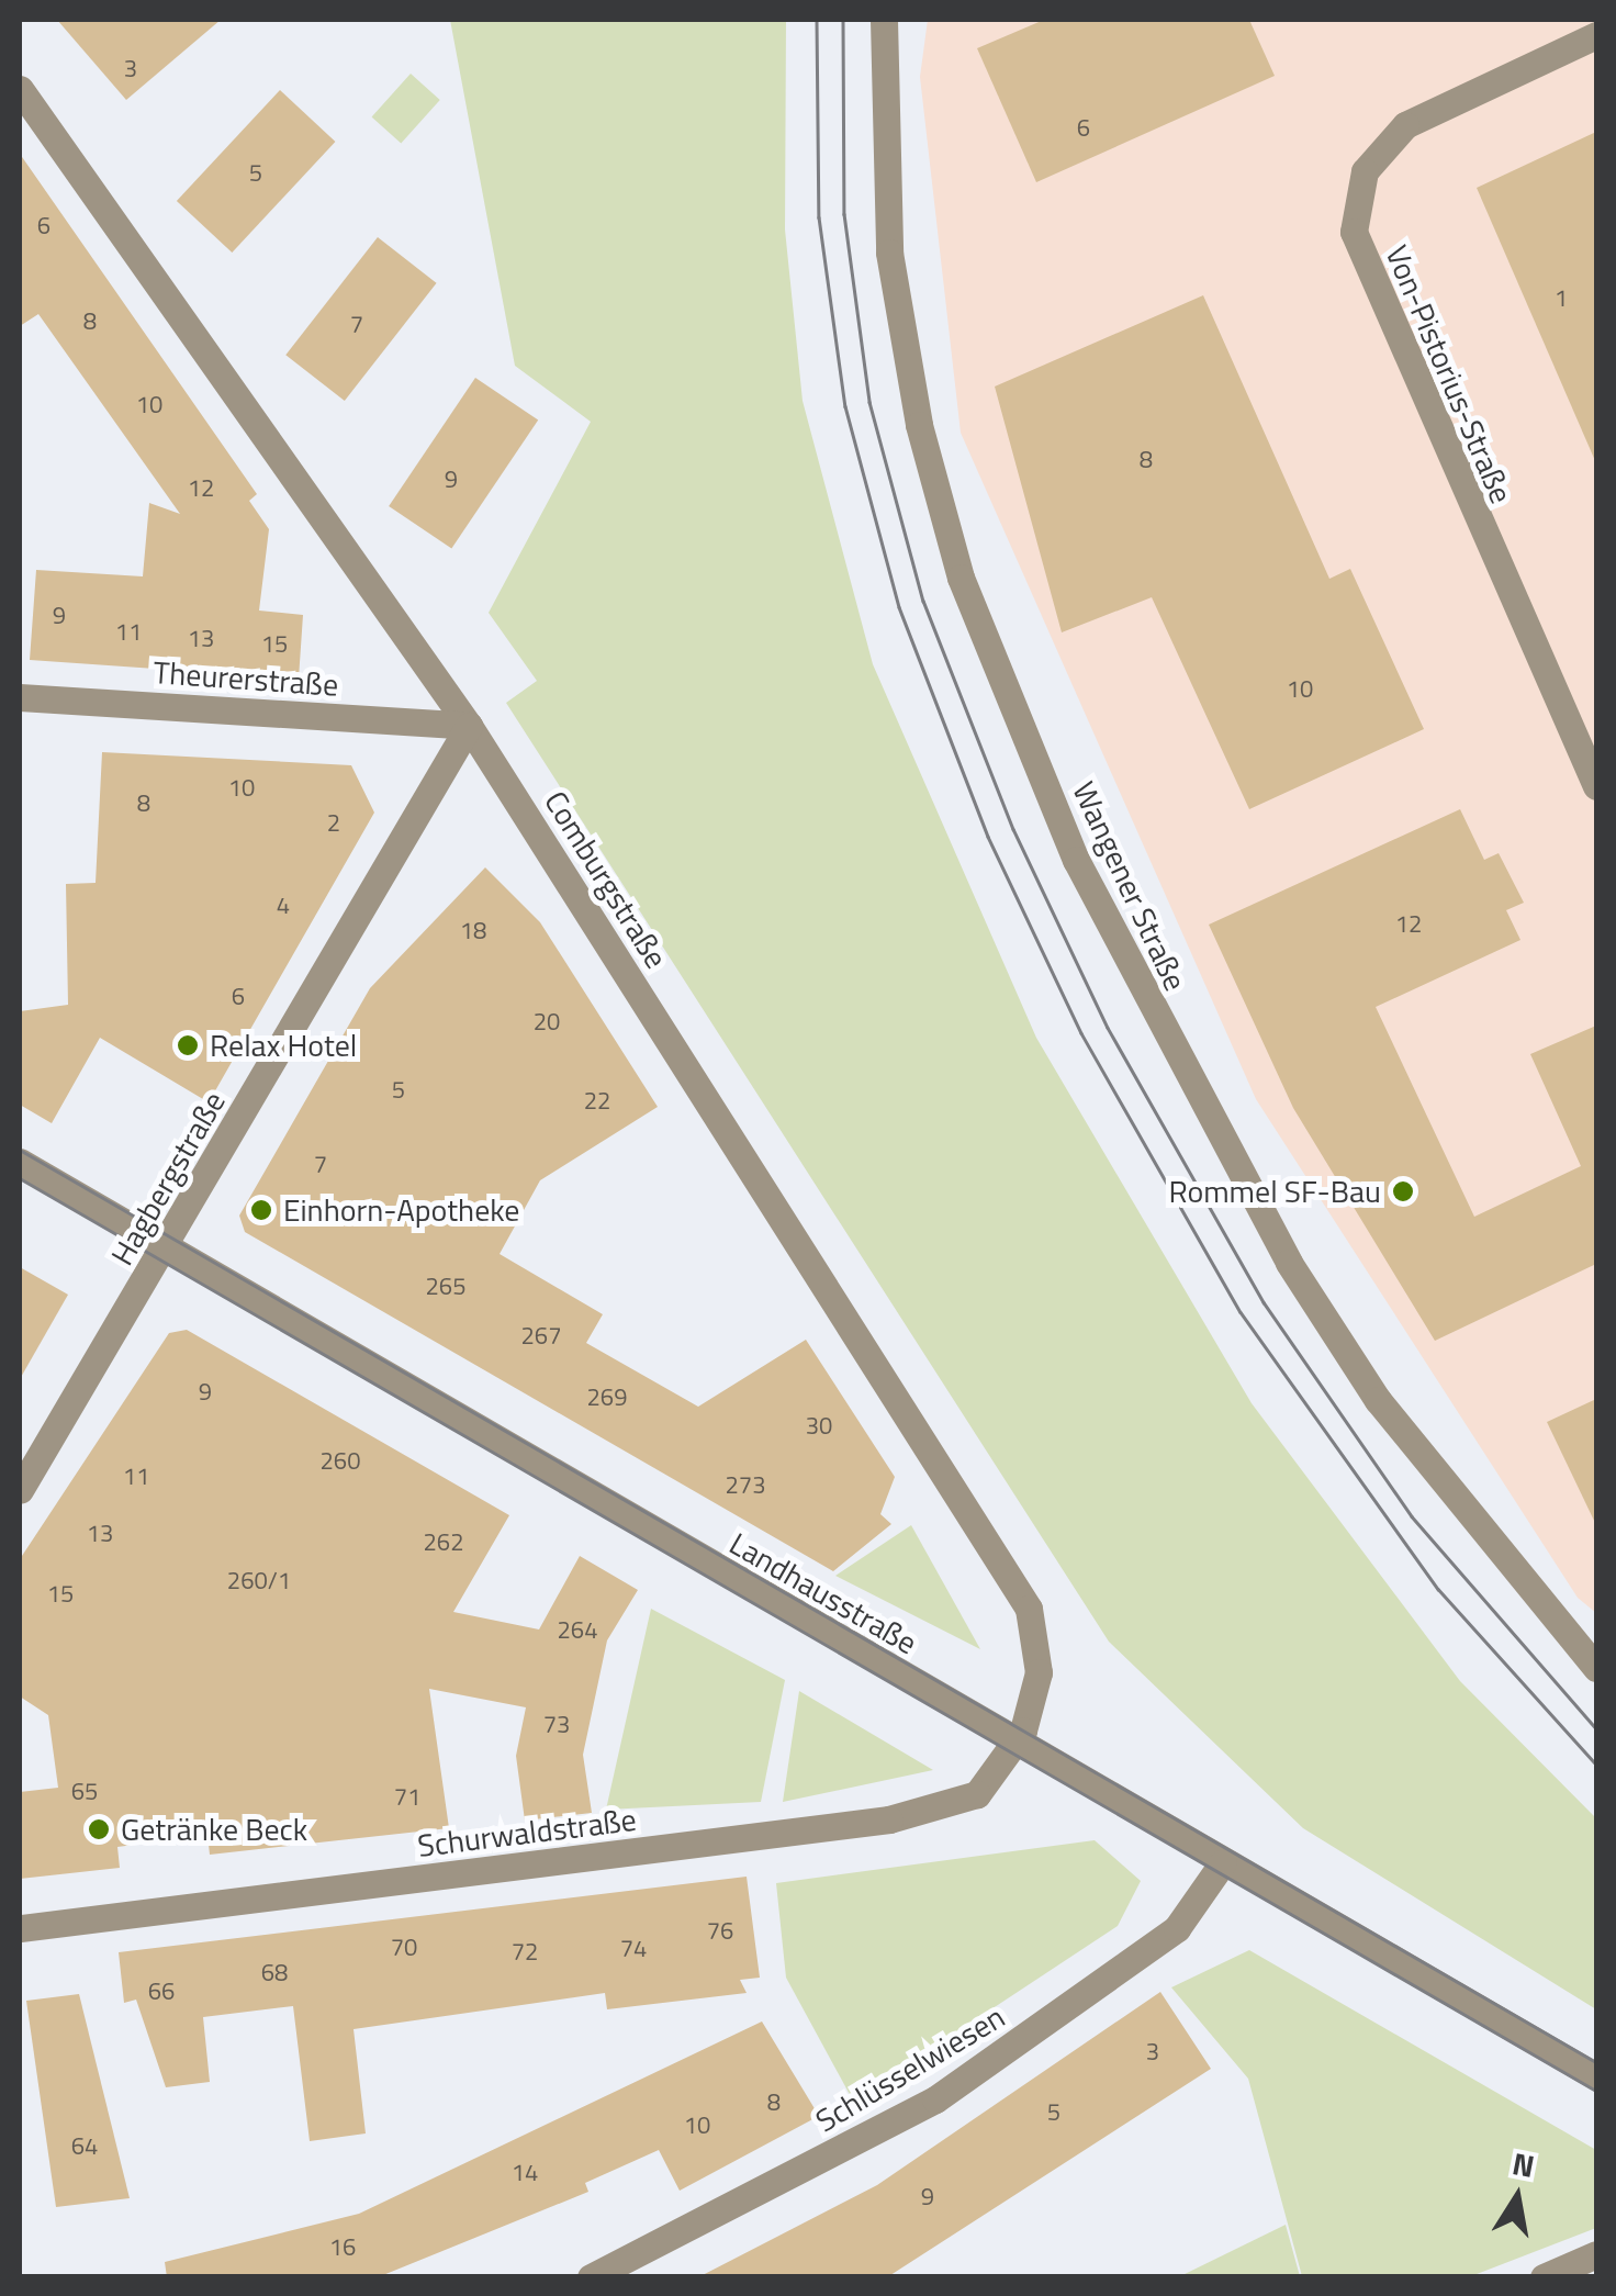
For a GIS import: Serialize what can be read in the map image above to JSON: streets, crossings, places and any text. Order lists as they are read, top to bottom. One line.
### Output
{"streets":{"street":["Von-Pistorius-Straße","Theurerstraße","Comburgstraße","Wangener Straße","Hagbergstraße","Landhausstraße","Schurwaldstraße","Schlüsselwiesen"]},"crossings":[["Theurerstraße","Comburgstraße"],["Theurerstraße","Hagbergstraße"],["Comburgstraße","Hagbergstraße"],["Comburgstraße","Landhausstraße"],["Comburgstraße","Schurwaldstraße"],["Hagbergstraße","Landhausstraße"],["Landhausstraße","Schurwaldstraße"],["Landhausstraße","Schlüsselwiesen"]],"places":["Relax Hotel","Rommel SF-Bau","Einhorn-Apotheke","Getränke Beck"],"house_numbers":["3","6","5","6","1","8","7","10","8","9","12","9","11","13","15","10","10","8","2","4","12","18","6","20","5","22","7","265","267","9","269","30","260","11","273","13","262","260/1","15","264","73","65","71","76","70","74","72","68","66","3","8","5","10","64","14","9","16"],"north":"top"}
